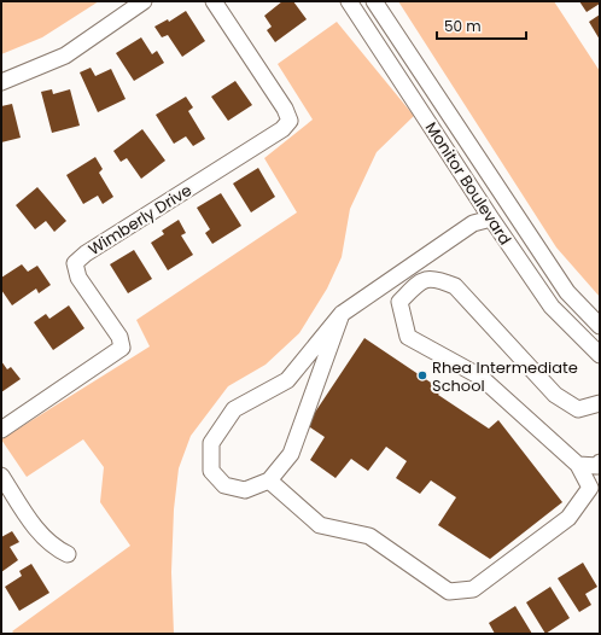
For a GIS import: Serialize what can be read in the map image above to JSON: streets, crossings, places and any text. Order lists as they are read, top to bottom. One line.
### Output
{"streets":{"street":["Monitor Boulevard","Wimberly Drive"]},"places":["Rhea Intermediate School"],"scale_bar":"50 m"}
